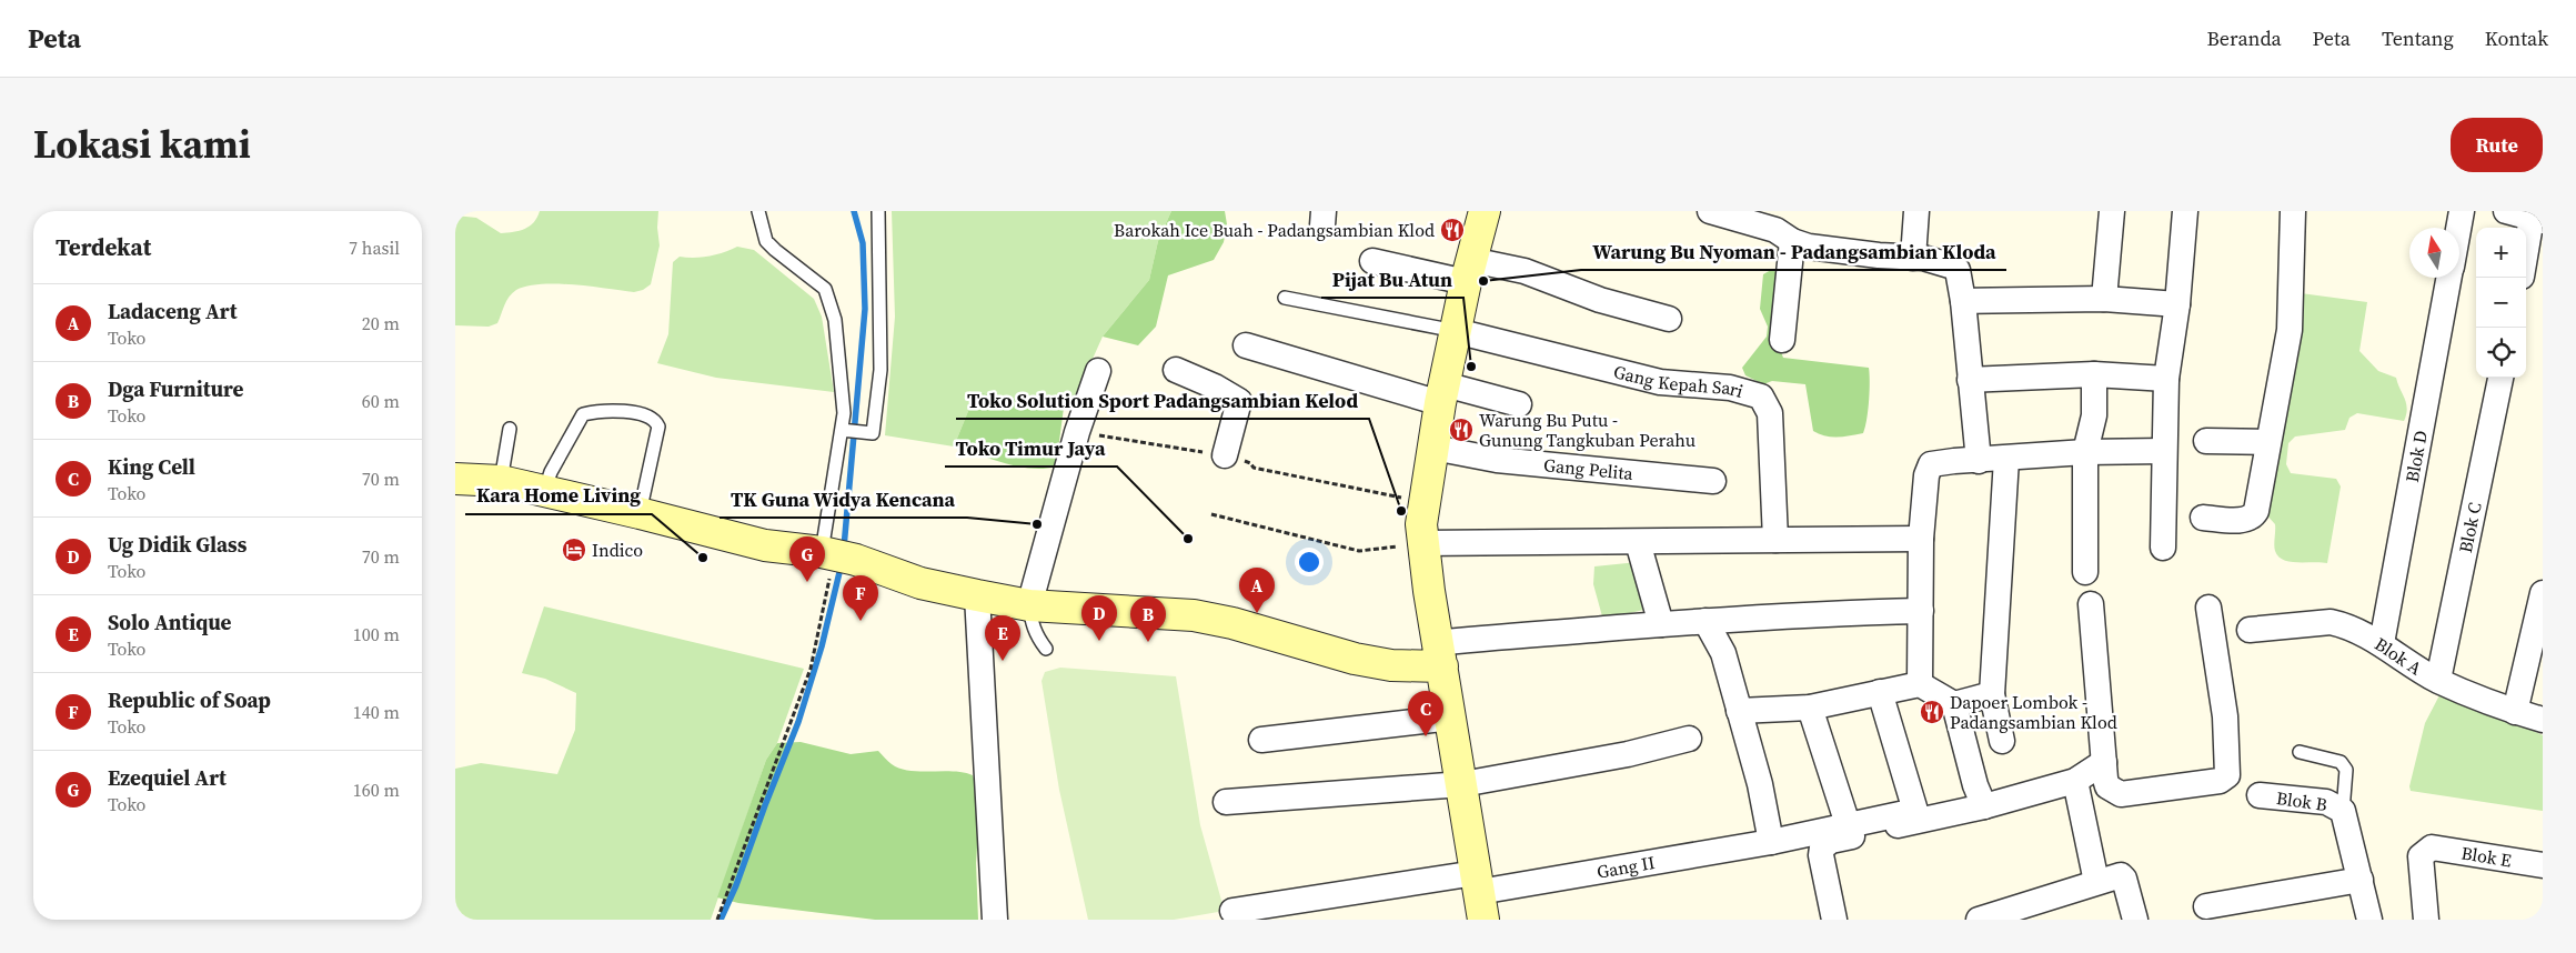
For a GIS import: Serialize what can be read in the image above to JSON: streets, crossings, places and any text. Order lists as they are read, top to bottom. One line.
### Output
{"streets":{"street":["Gang Kepah Sari","Blok D","Gang Pelita","Blok C","Blok A","Blok B","Blok E","Gang II"]},"crossings":[["Blok D","Blok A"],["Blok C","Blok A"]],"places":{"restaurant":["Barokah Ice Buah - Padangsambian Klod","Warung Bu Putu - Gunung Tangkuban Perahu","Dapoer Lombok - Padangsambian Klod"],"other":["Warung Bu Nyoman - Padangsambian Kloda","Pijat Bu Atun","Toko Solution Sport Padangsambian Kelod","TK Guna Widya Kencana","Toko Timur Jaya","Kara Home Living"],"hotel":["Indico"]},"north":"top","page":{"header":"Peta","nav":["Beranda","Peta","Tentang","Kontak"],"title":"Lokasi kami","buttons":"Rute","heading":["Terdekat","7 hasil"],"map_buttons":["+","−"],"list":[{"mark":"A","name":"Ladaceng Art","note":"Toko","value":"20 m"},{"mark":"B","name":"Dga Furniture","note":"Toko","value":"60 m"},{"mark":"C","name":"King Cell","note":"Toko","value":"70 m"},{"mark":"D","name":"Ug Didik Glass","note":"Toko","value":"70 m"},{"mark":"E","name":"Solo Antique","note":"Toko","value":"100 m"},{"mark":"F","name":"Republic of Soap","note":"Toko","value":"140 m"},{"mark":"G","name":"Ezequiel Art","note":"Toko","value":"160 m"}],"pins":["G","A","F","D","B","E","C"]}}
